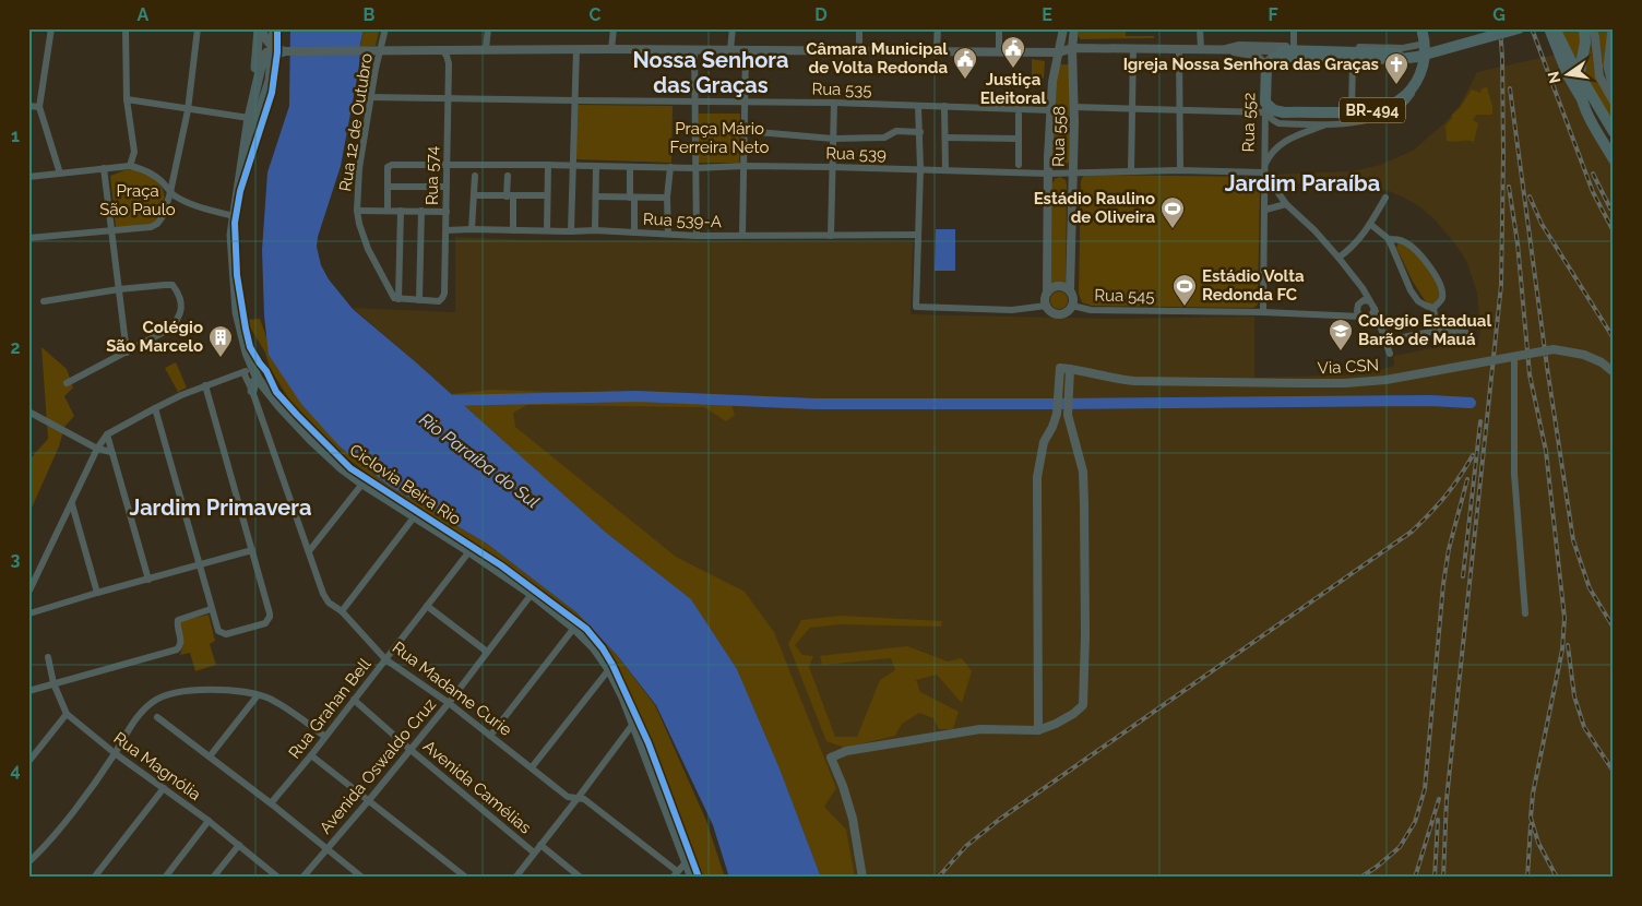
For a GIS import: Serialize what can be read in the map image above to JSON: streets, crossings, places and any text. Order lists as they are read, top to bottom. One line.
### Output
{"streets":{"main road":["BR-494","Rua 552"],"street":["Rua 535","Rua 12 de Outubro","Rua 558","Rua 539","Rua 574","Rua 539-A","Rua 545","Via CSN","Rua Madame Curie","Rua Grahan Bell","Rua Magnólia","Avenida Oswaldo Cruz","Avenida Camélias"],"cycle path":["Ciclovia Beira Rio"]},"crossings":[["Rua 535","Rua 12 de Outubro"],["Rua 535","Rua 574"],["BR-494","Rua 552"],["Rua 552","Rua 539"],["Rua 552","Rua 545"],["Rua 558","Rua 539"],["Rua 558","Rua 545"],["Rua 539","Rua 574"],["Rua 574","Rua 539-A"],["Rua Madame Curie","Rua Grahan Bell"],["Rua Madame Curie","Avenida Oswaldo Cruz"],["Rua Grahan Bell","Avenida Camélias"],["Avenida Oswaldo Cruz","Avenida Camélias"]],"districts":["Nossa Senhora das Graças","Jardim Paraíba","Jardim Primavera"],"water":["Rio Paraíba do Sul"],"parks":["Praça Mário Ferreira Neto","Praça São Paulo"],"places":{"public building":["Justiça Eleitoral","Câmara Municipal de Volta Redonda"],"church":["Igreja Nossa Senhora das Graças"],"sports":["Estádio Raulino de Oliveira","Estádio Volta Redonda FC"],"school or university":["Colegio Estadual Barão de Mauá"],"building":["Colégio São Marcelo"]},"north":"left","grid":{"columns":["A","B","C","D","E","F","G"],"rows":["1","2","3","4"]}}
